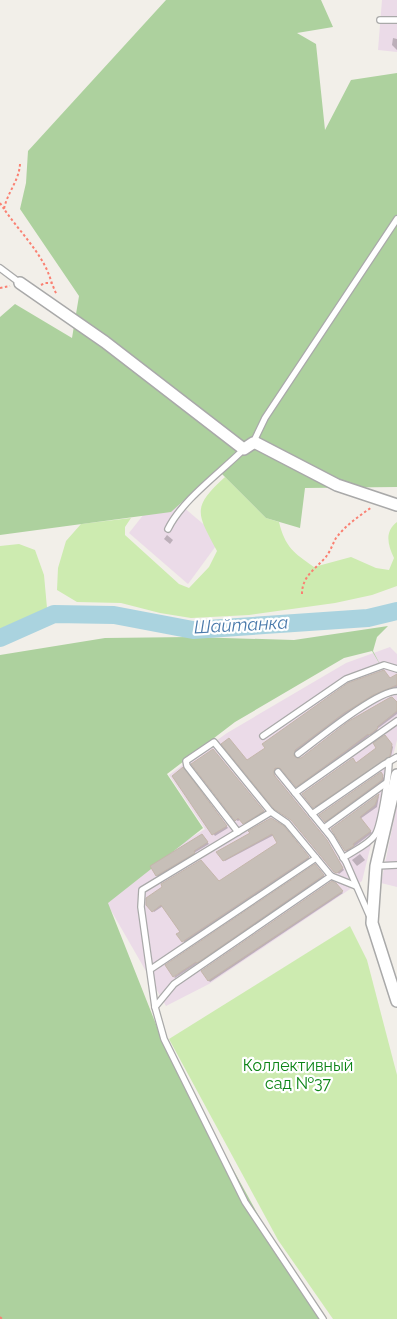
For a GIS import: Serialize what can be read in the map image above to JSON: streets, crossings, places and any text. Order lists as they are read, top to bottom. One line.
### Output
{"water":["Шайтанка"],"parks":["Коллективный сад №37"]}
